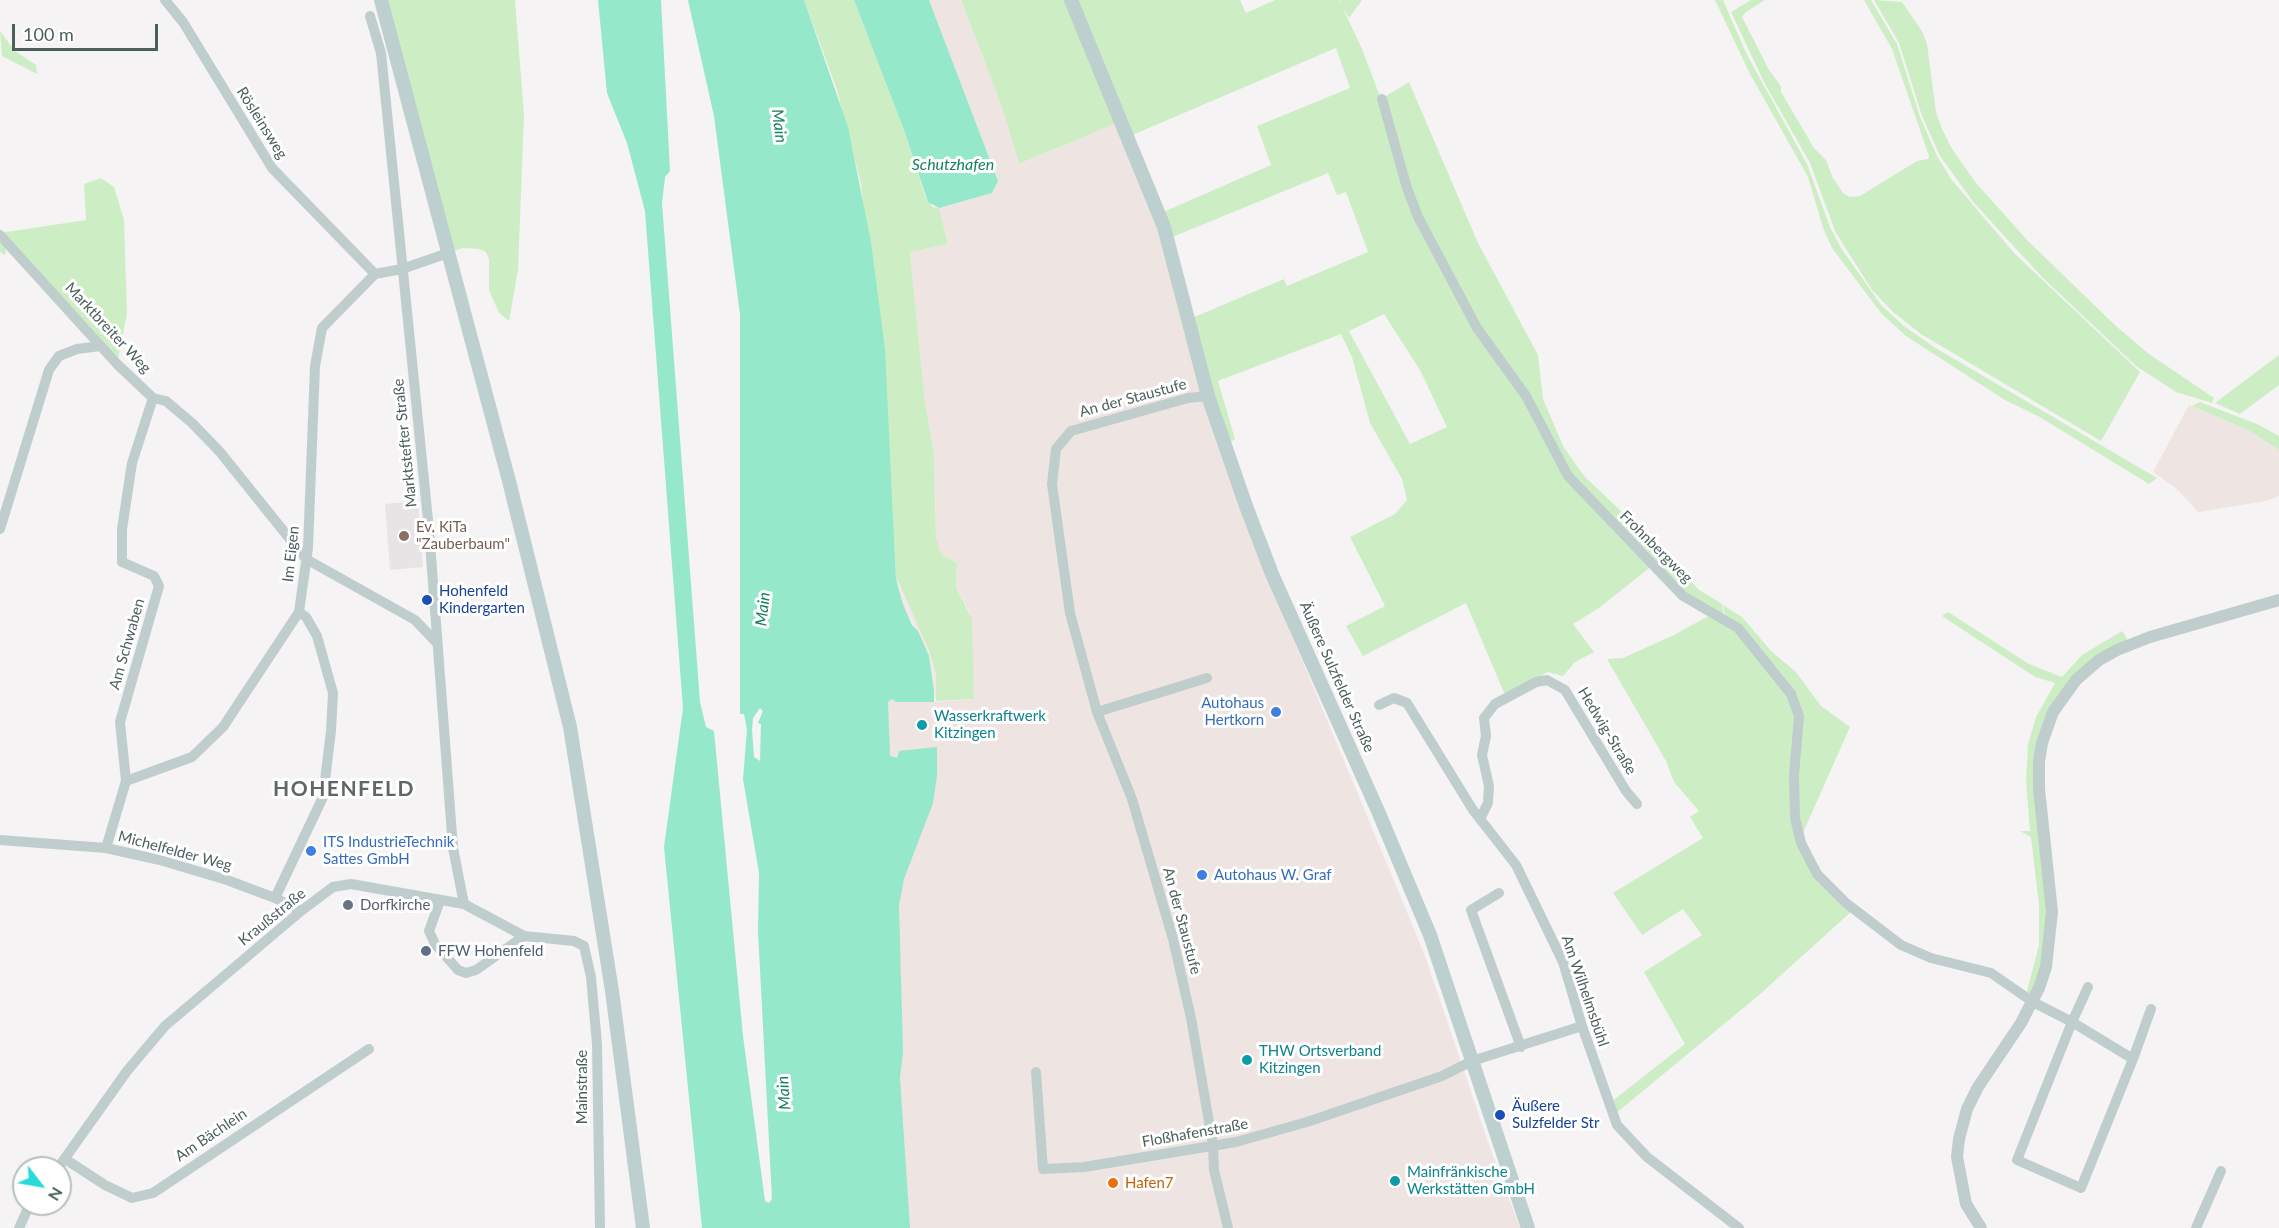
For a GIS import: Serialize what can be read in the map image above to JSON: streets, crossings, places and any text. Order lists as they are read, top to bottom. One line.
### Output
{"streets":{"main road":["Äußere Sulzfelder Straße"],"street":["Rösleinsweg","Marktbreiter Weg","An der Staustufe","Marktstefter Straße","Frohnbergweg","Im Eigen","Am Schwaben","Hedwig-Straße","Michelfelder Weg","Kraußstraße","Am Wilhelmsbühl","Mainstraße","Floßhafenstraße","Am Bächlein"]},"crossings":[["Rösleinsweg","Im Eigen"],["Marktbreiter Weg","Marktstefter Straße"],["Marktbreiter Weg","Im Eigen"],["Marktbreiter Weg","Am Schwaben"],["An der Staustufe","Äußere Sulzfelder Straße"],["An der Staustufe","Floßhafenstraße"],["Marktstefter Straße","Kraußstraße"],["Im Eigen","Am Schwaben"],["Äußere Sulzfelder Straße","Floßhafenstraße"],["Hedwig-Straße","Am Wilhelmsbühl"],["Michelfelder Weg","Kraußstraße"],["Kraußstraße","Mainstraße"],["Am Wilhelmsbühl","Floßhafenstraße"]],"districts":["HOHENFELD"],"water":["Main","Schutzhafen"],"places":["Ev. KiTa \"Zauberbaum\"","Hohenfeld Kindergarten","Autohaus Hertkorn","Wasserkraftwerk Kitzingen","ITS IndustrieTechnik Sattes GmbH","Autohaus W. Graf","Dorfkirche","FFW Hohenfeld","THW Ortsverband Kitzingen","Äußere Sulzfelder Str","Mainfränkische Werkstätten GmbH","Hafen7"],"scale_bar":"100 m","north":"bottom right"}
